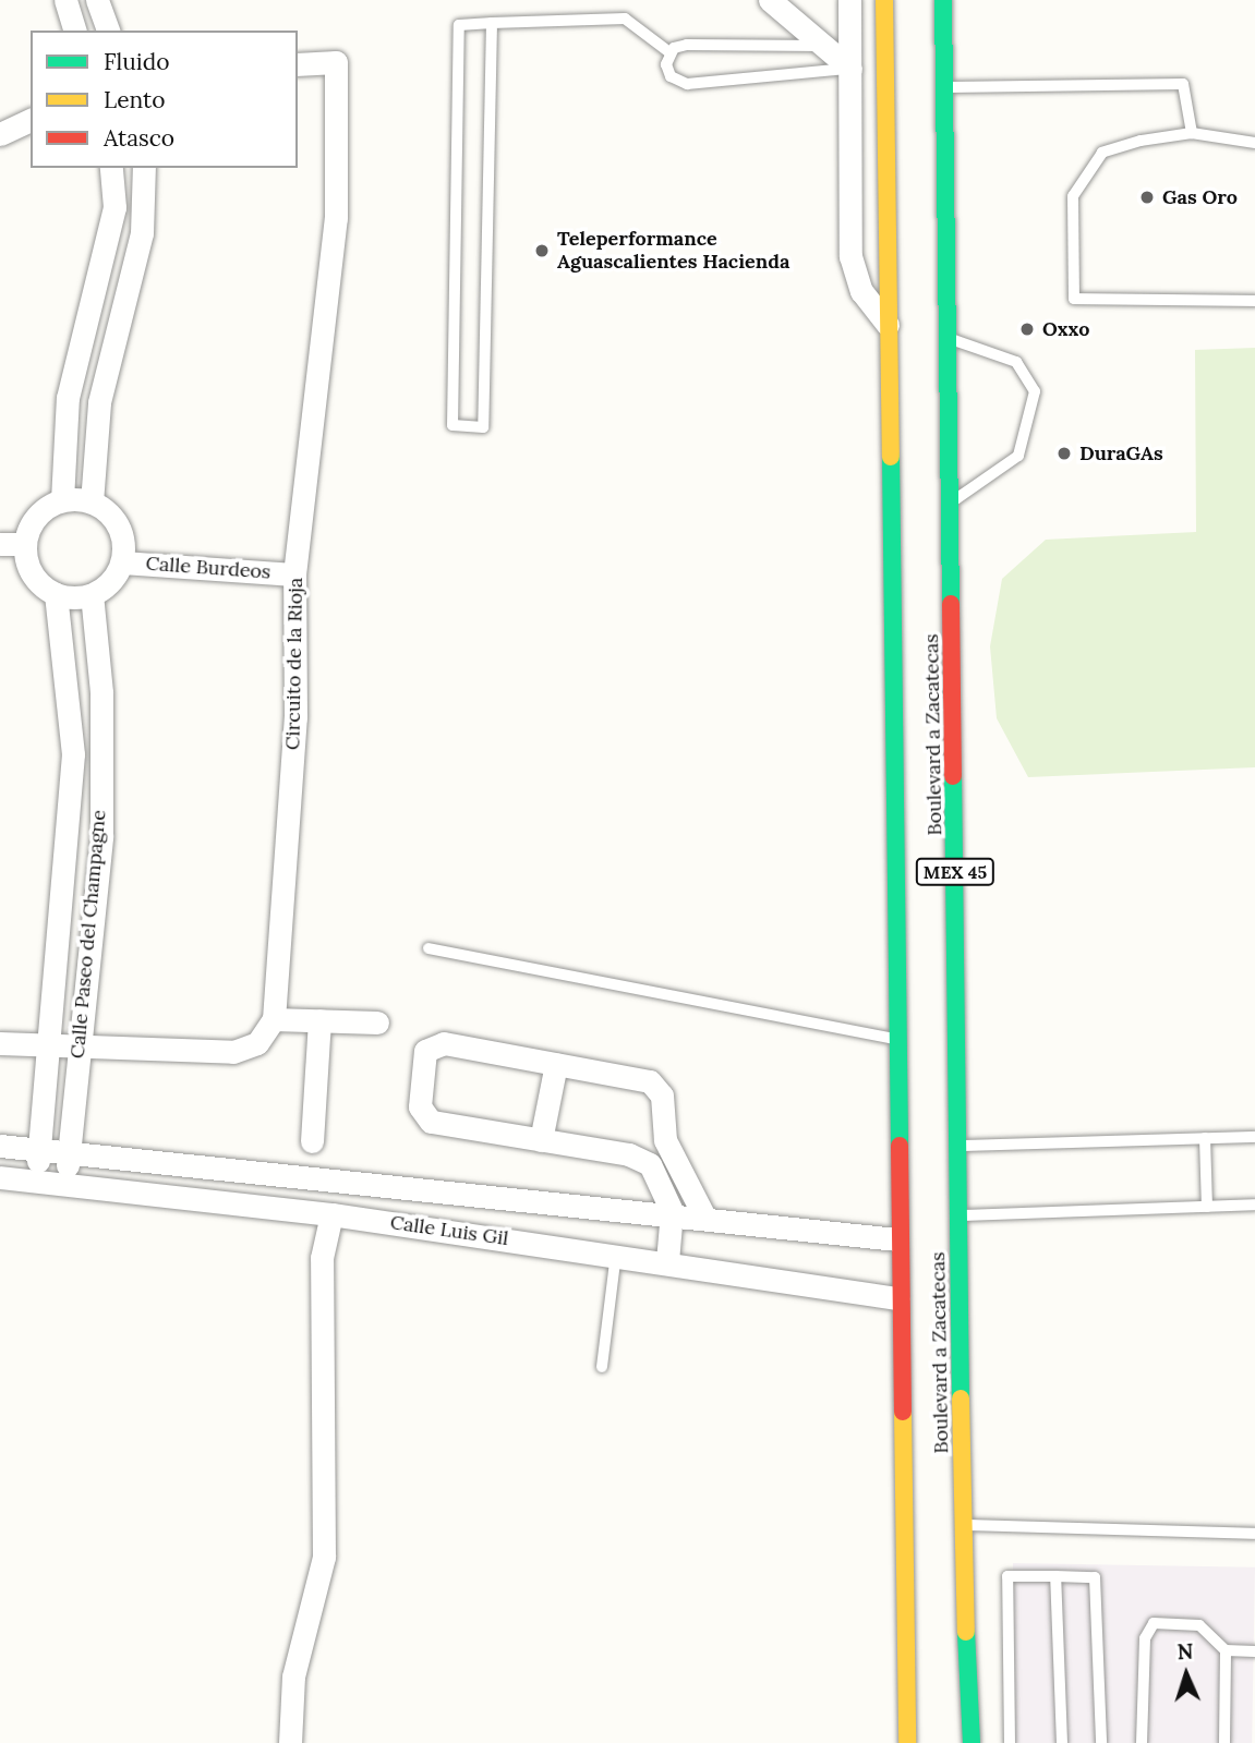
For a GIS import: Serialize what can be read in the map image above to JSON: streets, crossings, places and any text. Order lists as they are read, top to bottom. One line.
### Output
{"streets":{"main road":["Boulevard a Zacatecas","MEX 45"],"street":["Calle Burdeos","Circuito de la Rioja","Calle Paseo del Champagne","Calle Luis Gil"]},"crossings":[["Calle Burdeos","Circuito de la Rioja"],["Calle Burdeos","Calle Paseo del Champagne"],["MEX 45","Calle Luis Gil"],["Calle Paseo del Champagne","Calle Luis Gil"]],"places":["Gas Oro","Teleperformance Aguascalientes Hacienda","Oxxo","DuraGAs"],"legend":["Fluido","Lento","Atasco"],"north":"top"}
